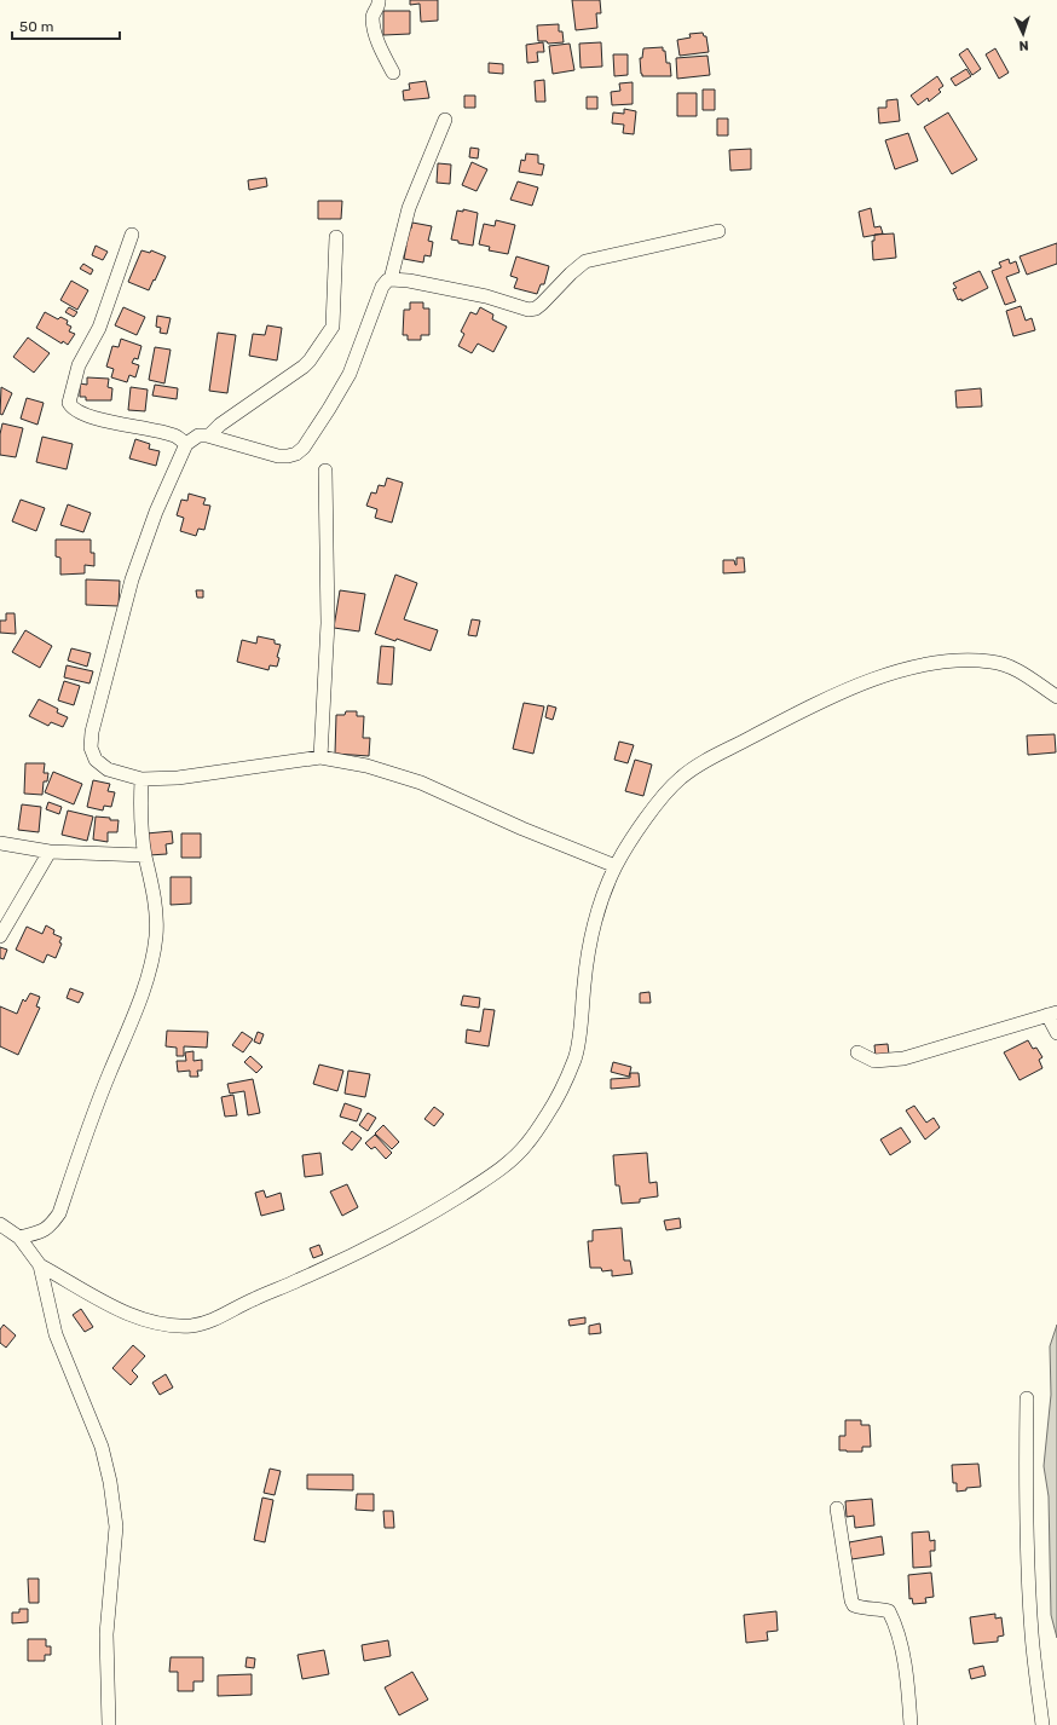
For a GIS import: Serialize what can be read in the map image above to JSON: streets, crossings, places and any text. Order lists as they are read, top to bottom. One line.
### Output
{"scale_bar":"50 m","north":"bottom"}
